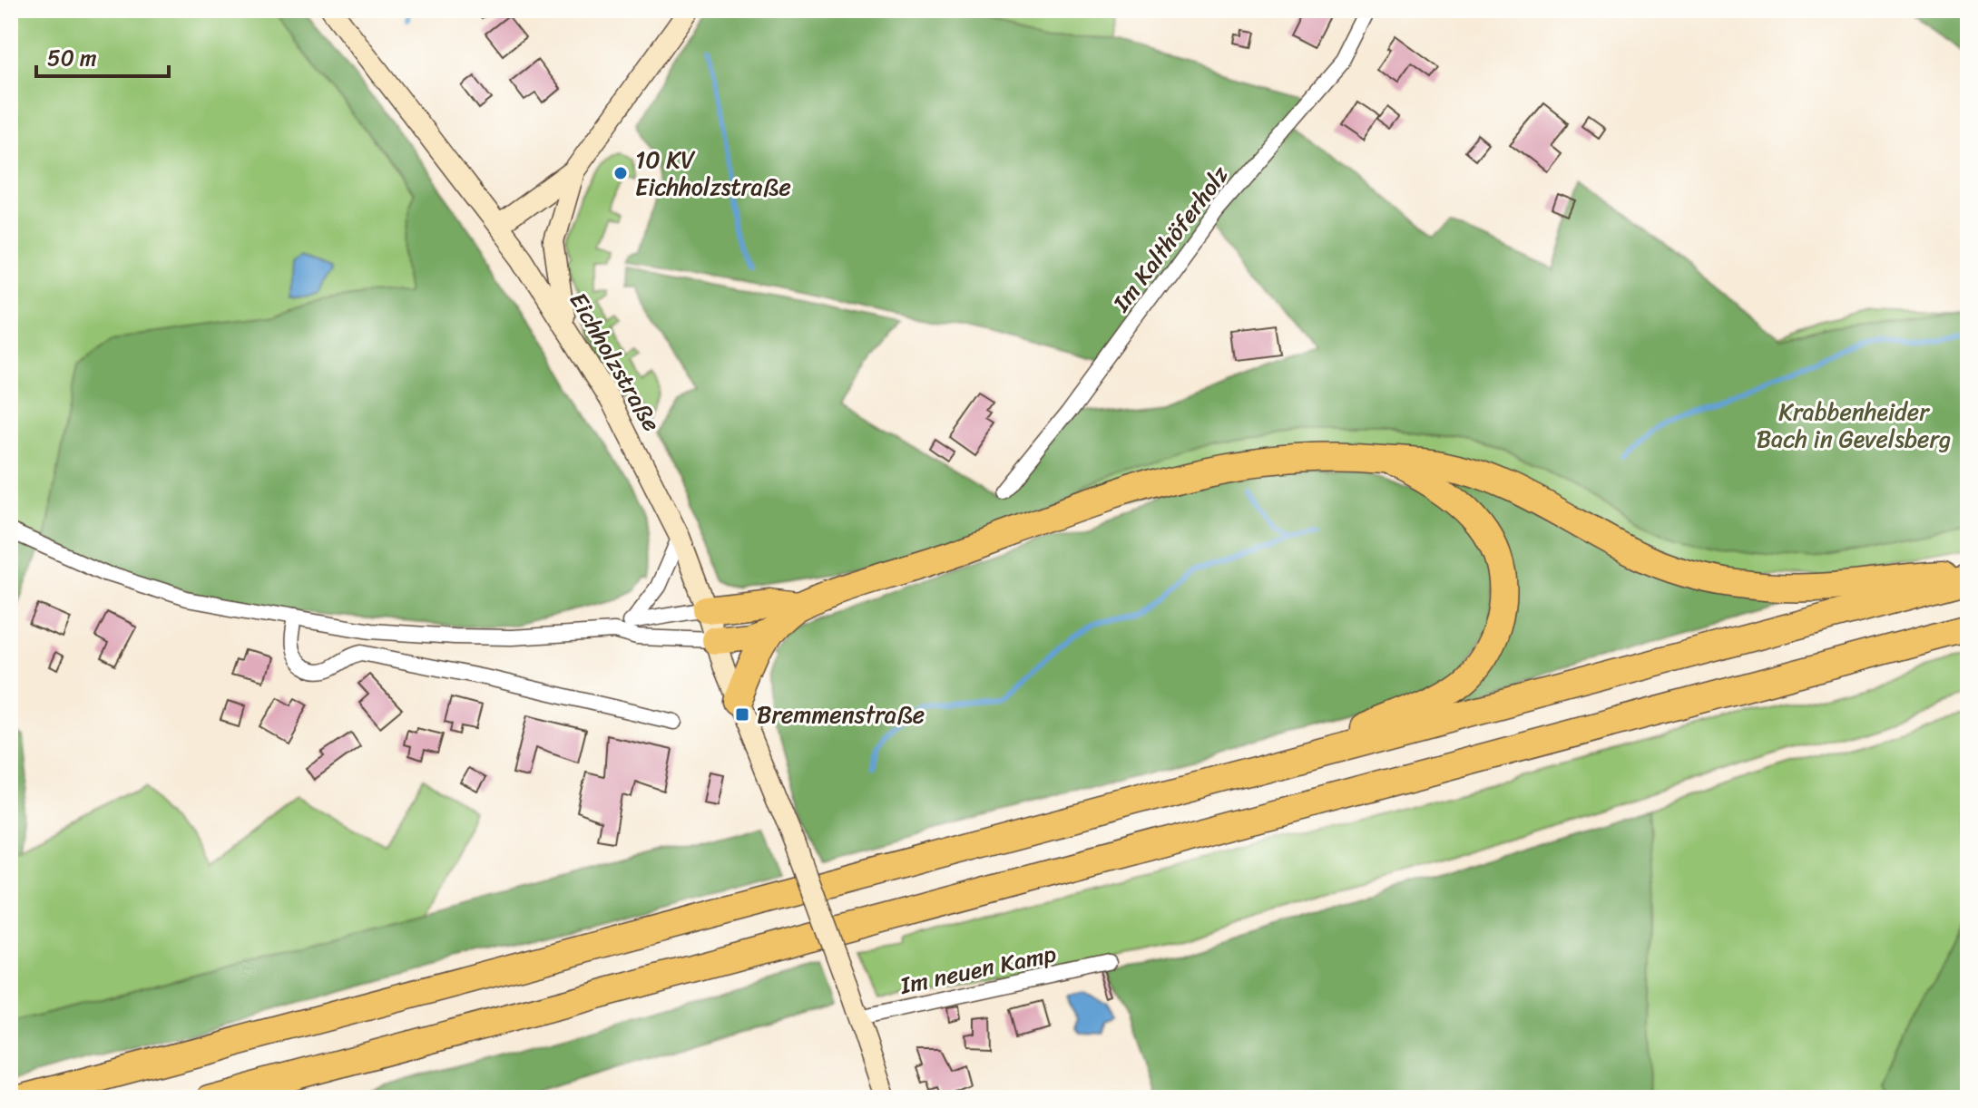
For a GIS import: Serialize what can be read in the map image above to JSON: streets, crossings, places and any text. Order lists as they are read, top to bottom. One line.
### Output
{"streets":{"main road":["Eichholzstraße"],"street":["Im Kalthöferholz","Im neuen Kamp"]},"crossings":[["Eichholzstraße","Im neuen Kamp"]],"parks":["Krabbenheider Bach in Gevelsberg"],"places":{"other":["10 KV Eichholzstraße"],"transit":["Bremmenstraße"]},"scale_bar":"50 m"}
